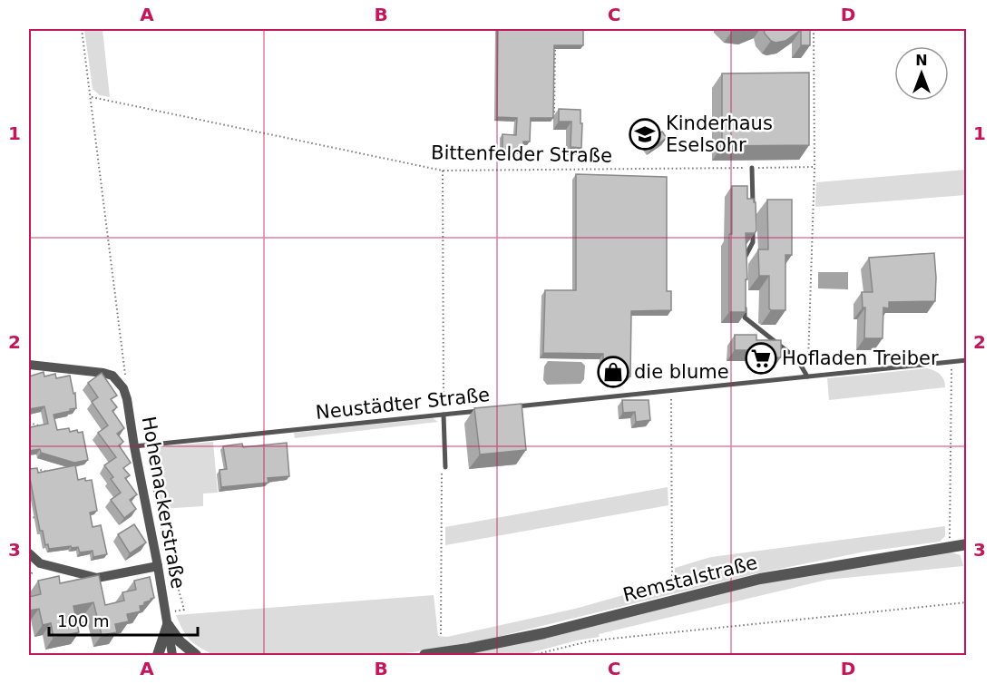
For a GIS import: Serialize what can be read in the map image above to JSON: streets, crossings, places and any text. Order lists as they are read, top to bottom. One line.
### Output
{"streets":{"street":["Hohenackerstraße","Remstalstraße"],"lane":["Neustädter Straße"],"path":["Bittenfelder Straße"]},"crossings":[["Neustädter Straße","Hohenackerstraße"]],"places":{"school or university":["Kinderhaus Eselsohr"],"supermarket":["Hofladen Treiber"],"shop":["die blume"]},"scale_bar":"100 m","north":"top","grid":{"columns":["A","B","C","D"],"rows":["1","2","3"]}}
